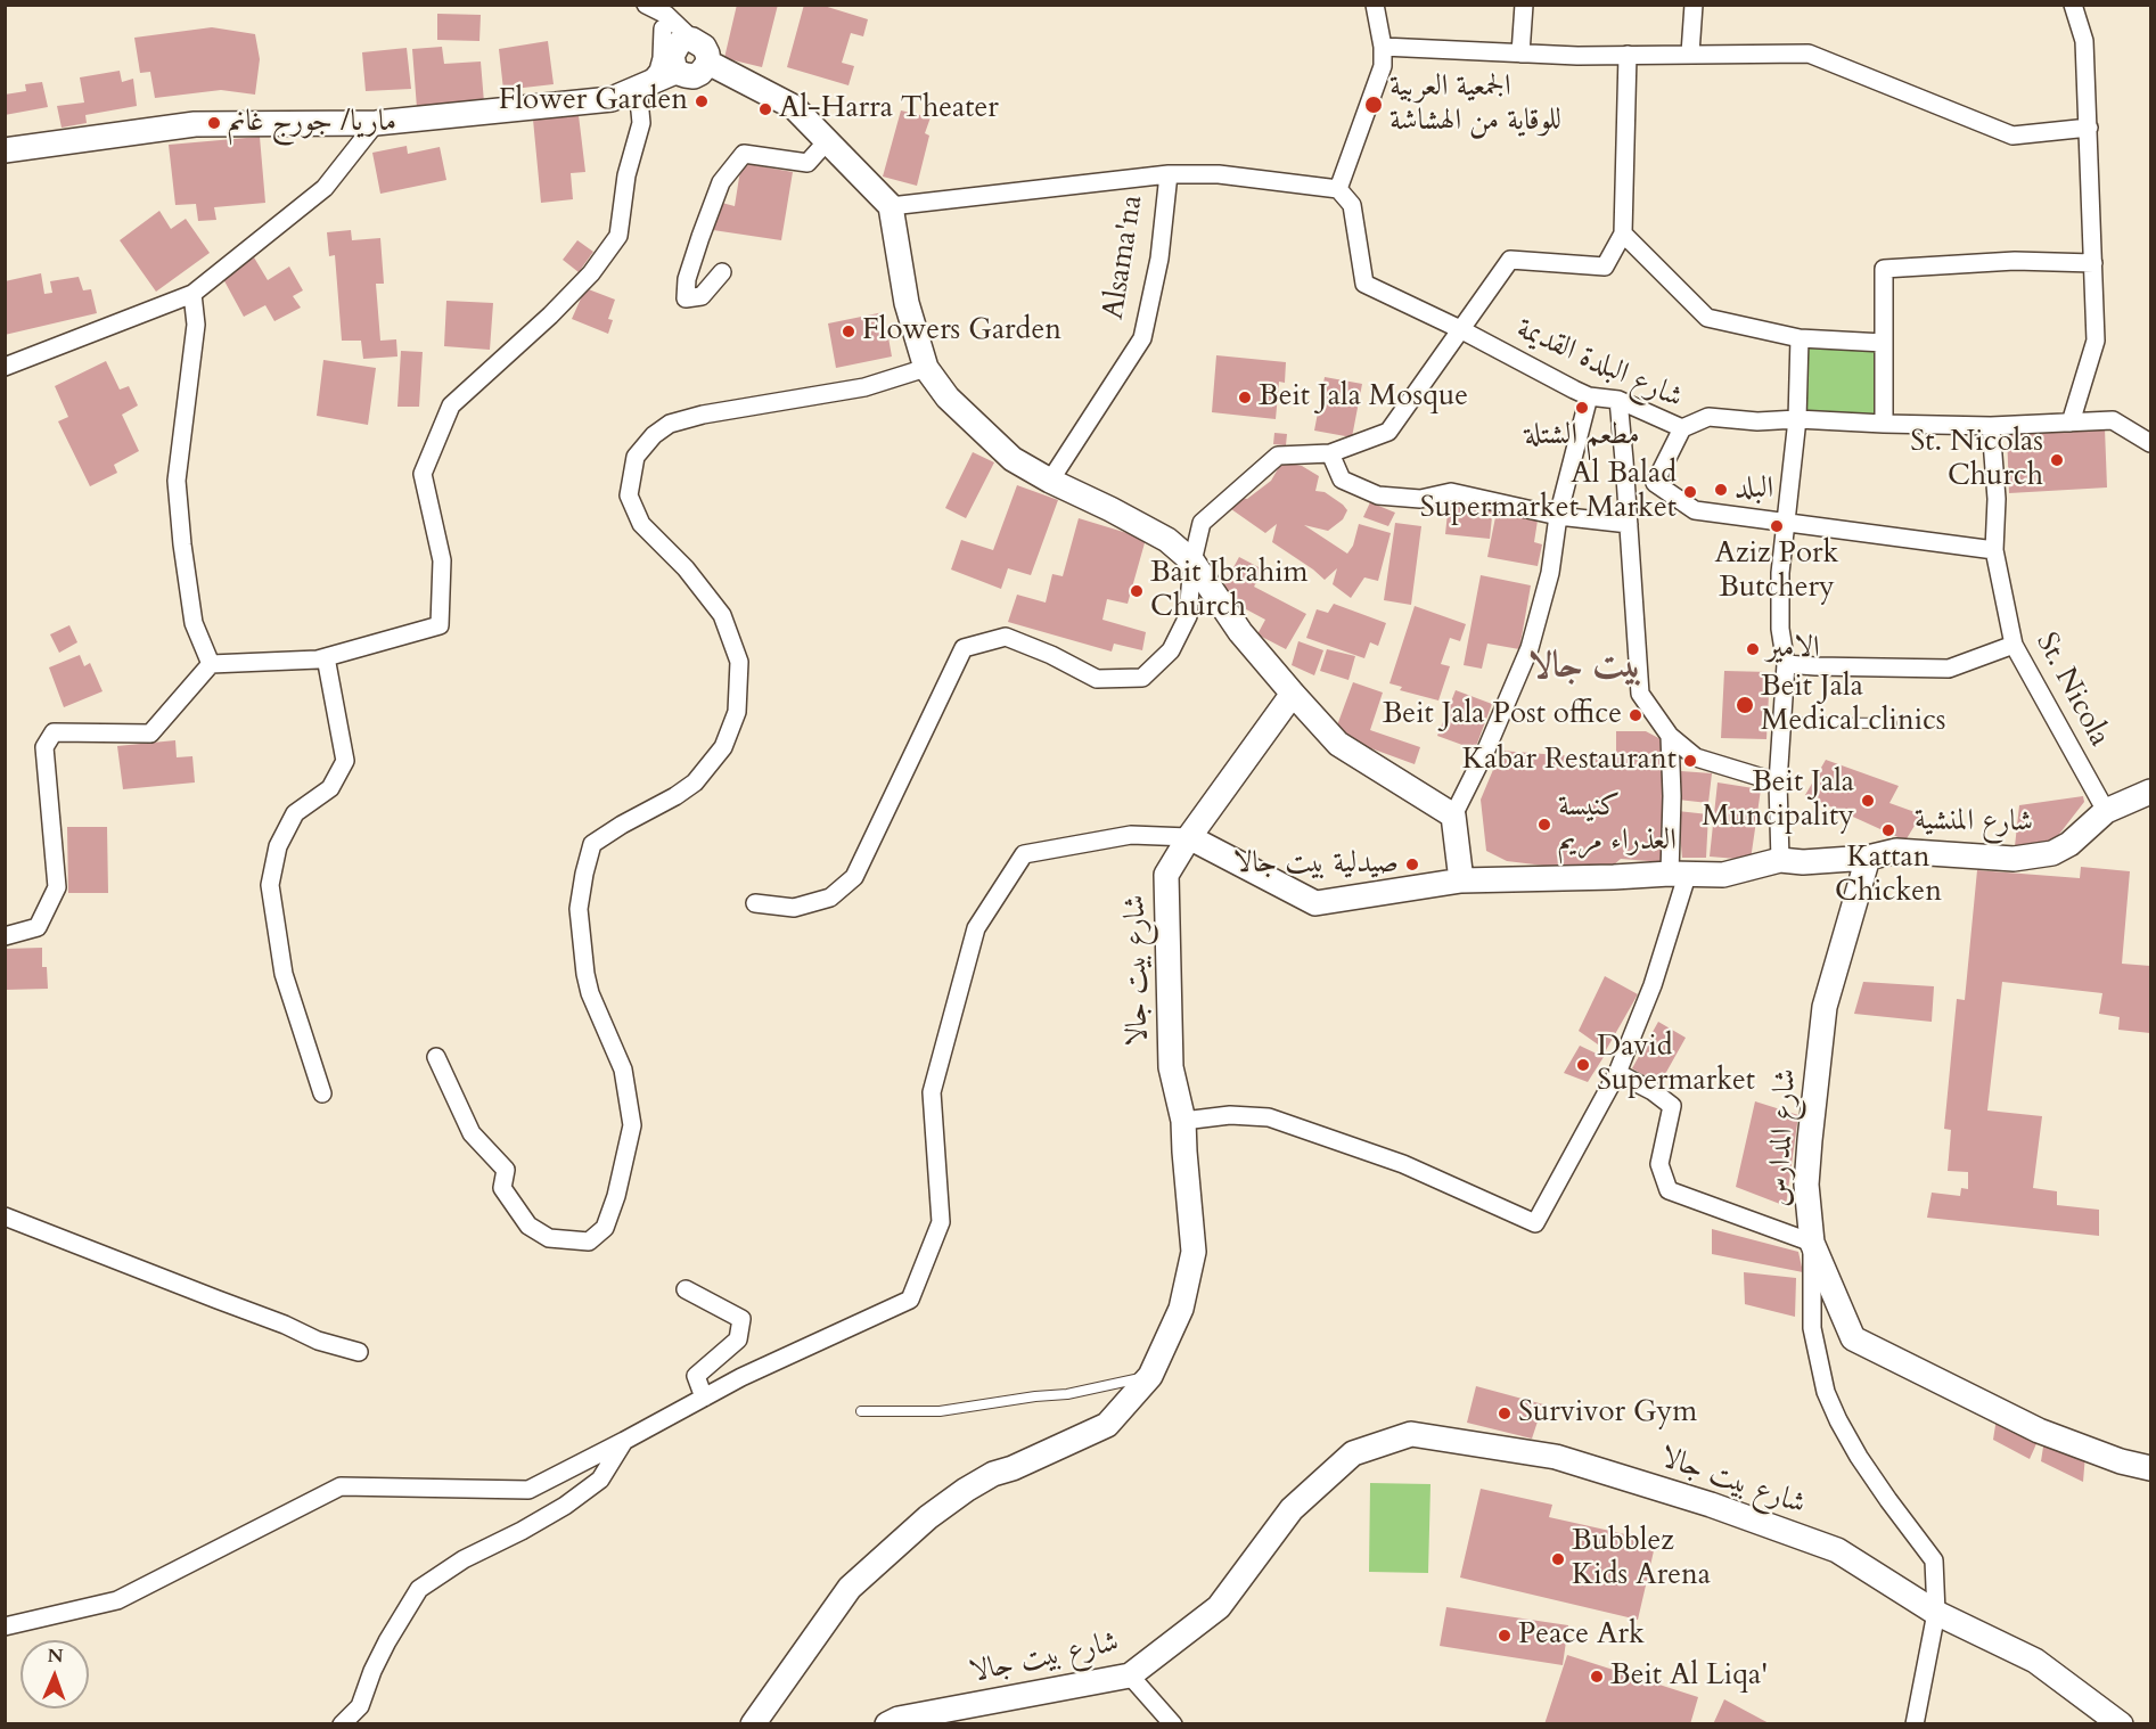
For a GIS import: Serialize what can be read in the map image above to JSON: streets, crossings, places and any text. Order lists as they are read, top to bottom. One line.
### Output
{"streets":{"street":["Alsama'na","شارع البلدة القديمة","St. Nicola","شارع المنشية","شارع بيت جالا","شارع المدارس"]},"crossings":[["شارع البلدة القديمة","St. Nicola"],["St. Nicola","شارع المنشية"],["شارع المنشية","شارع بيت جالا"],["شارع المنشية","شارع المدارس"]],"districts":["بيت جالا"],"places":["Flower Garden","الجمعية العربية للوقاية من الهشاشة","Al-Harra Theater","ماريا/ جورج غانم","Flowers Garden","Beit Jala Mosque","مطعم الشتلة","St. Nicolas Church","البلد","Al Balad Supermarket Market","Aziz Pork Butchery","Bait Ibrahim Church","الامير","Beit Jala Medical clinics","Beit Jala Post office","Kabar Restaurant","Beit Jala Muncipality","كنيسة العذراء مريم","Kattan Chicken","صيدلية بيت جالا","David Supermarket","Survivor Gym","Bubblez Kids Arena","Peace Ark","Beit Al Liqa'"],"north":"top"}
